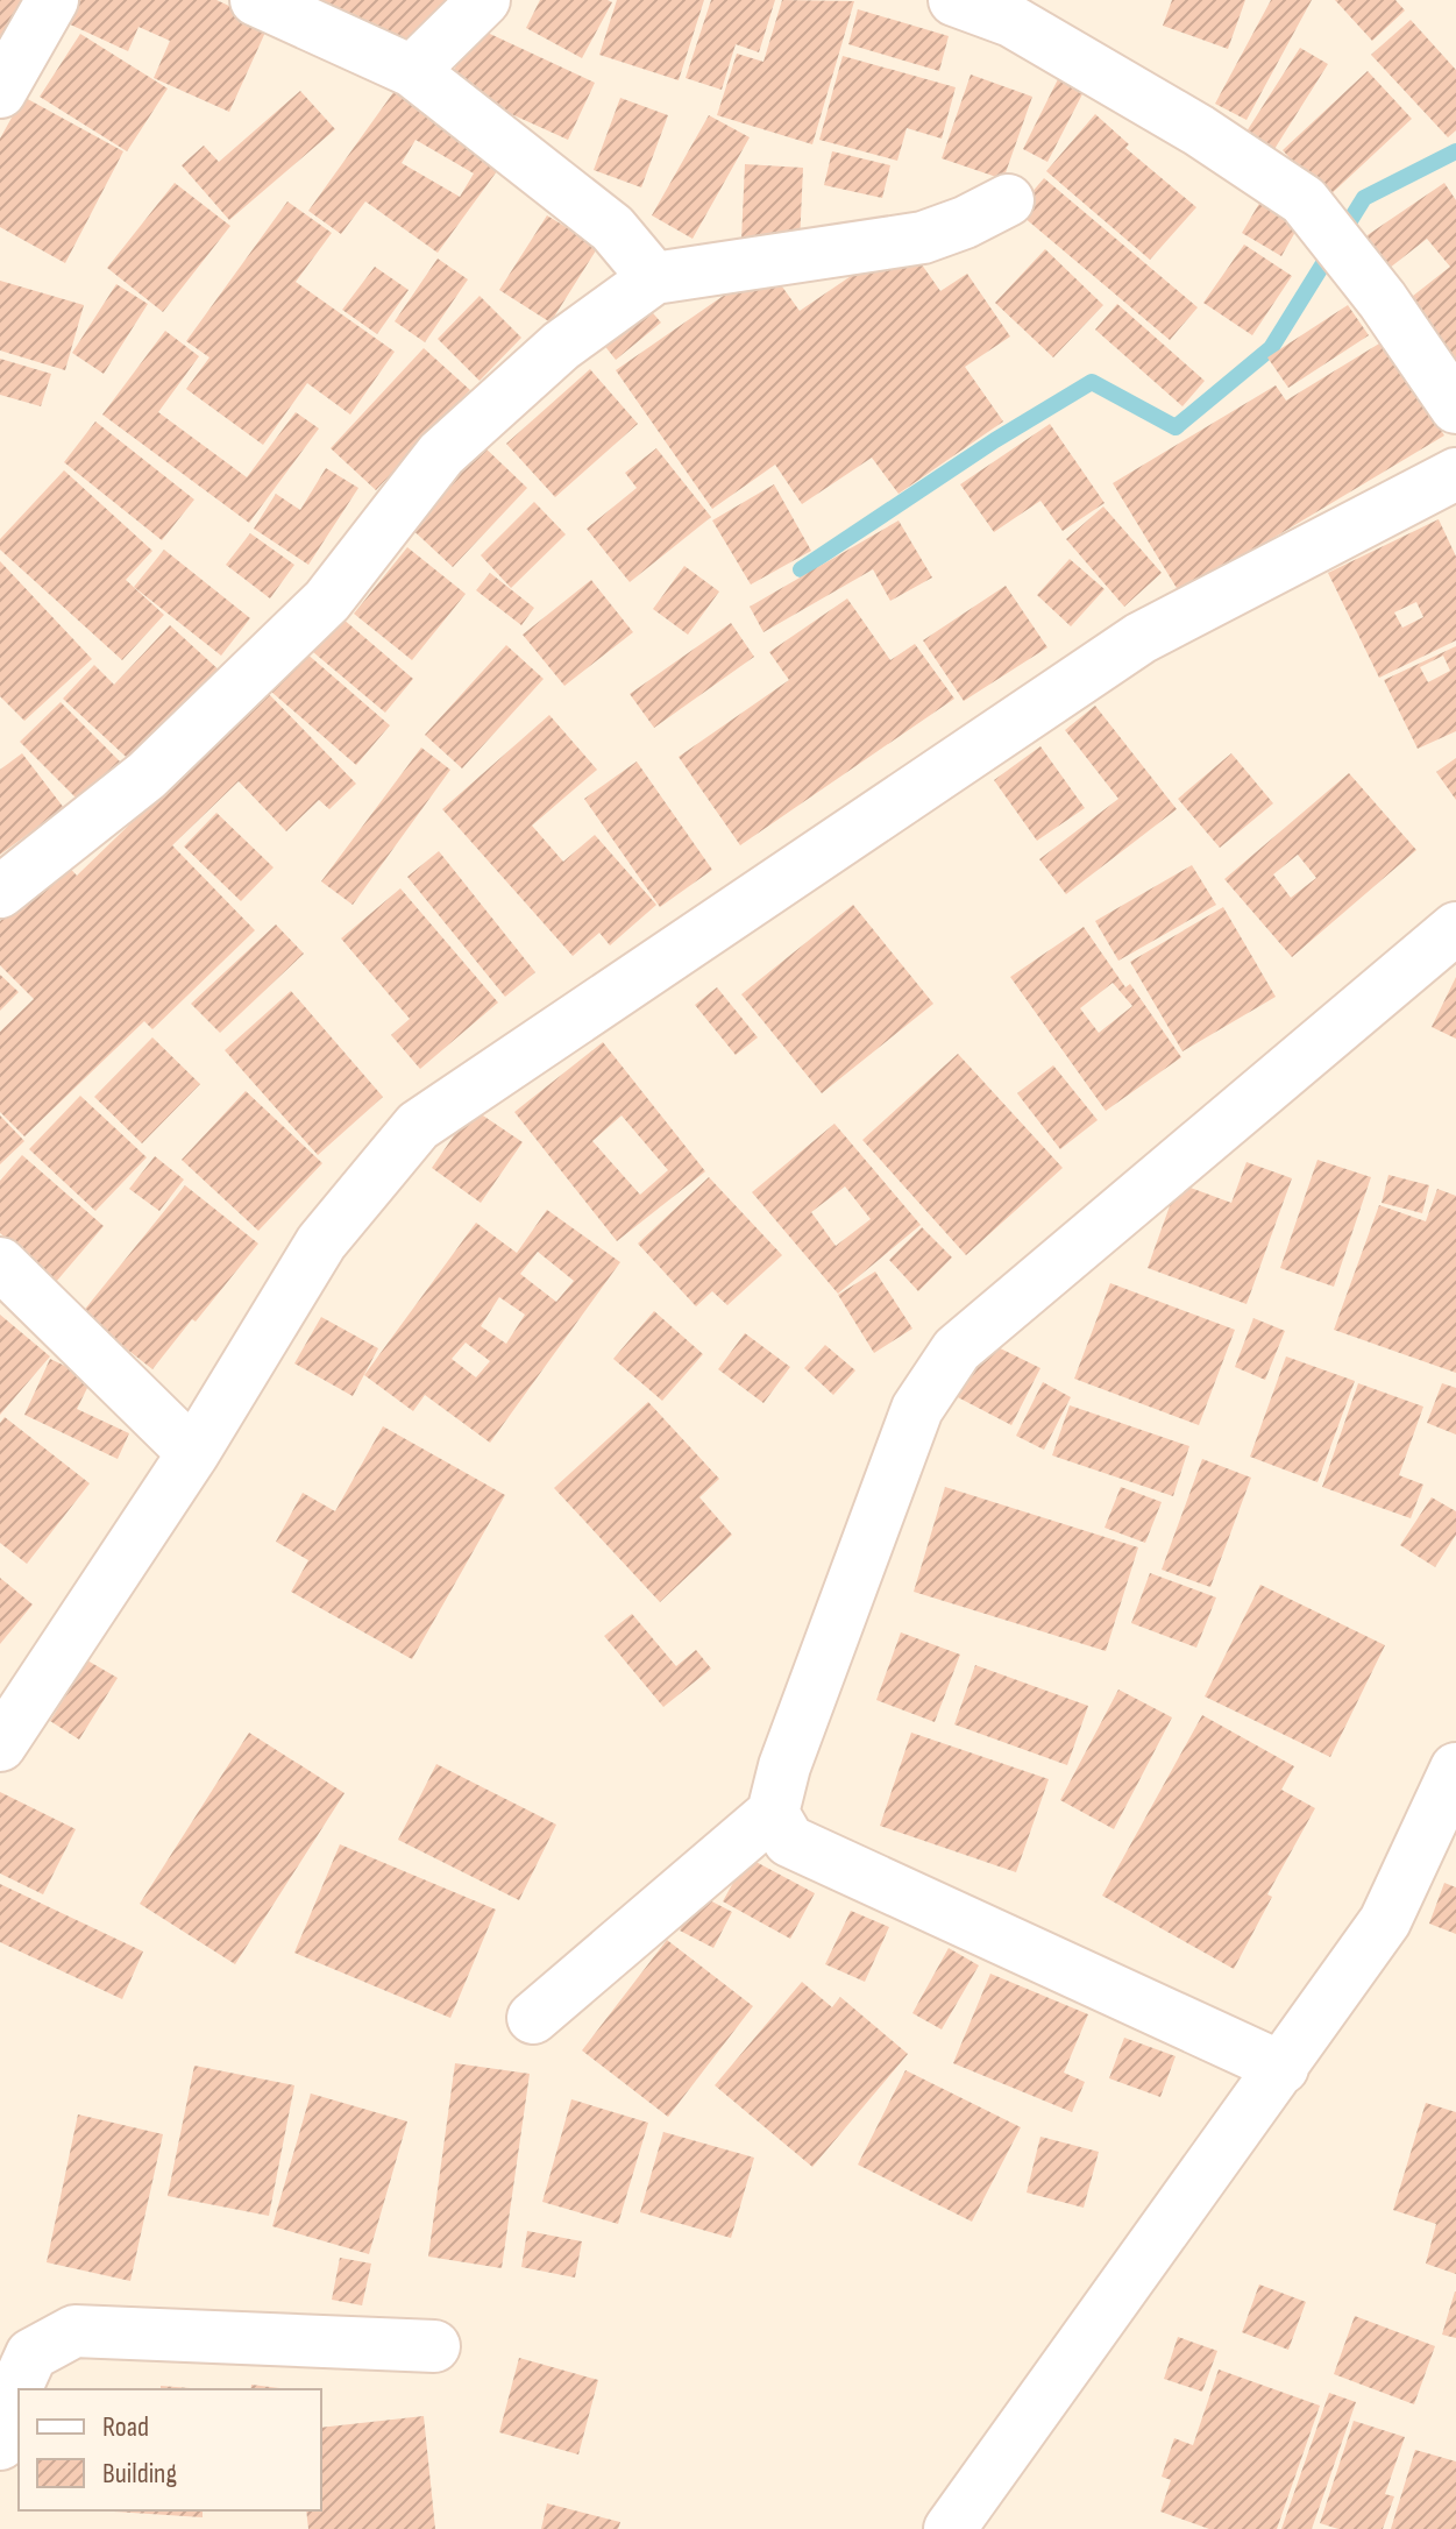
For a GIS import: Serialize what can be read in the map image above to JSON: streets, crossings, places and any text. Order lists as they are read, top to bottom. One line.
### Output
{"legend":["Road","Building"]}
